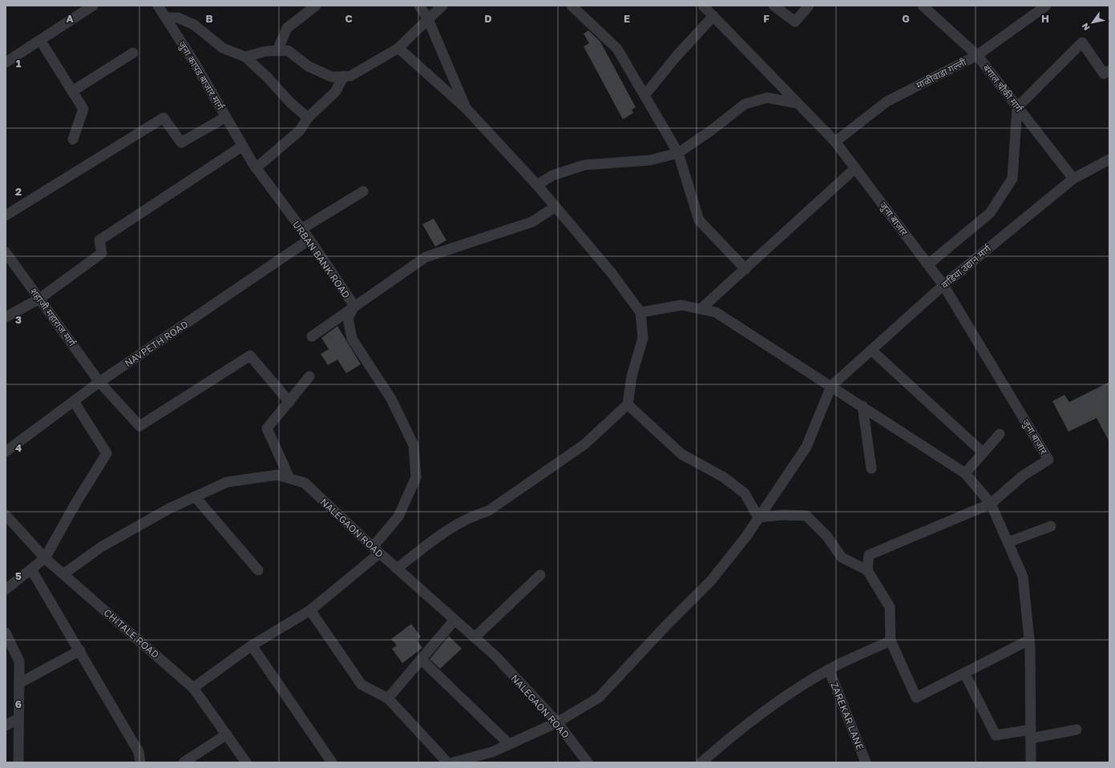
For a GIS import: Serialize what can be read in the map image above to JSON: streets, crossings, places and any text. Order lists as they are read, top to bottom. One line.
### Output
{"streets":{"street":["माळीवाडा गल्ली","जुना कापड बाजार मार्ग","बंगाल चौकी मार्ग","जुना बाजार","URBAN BANK ROAD","वाडिया उद्यान मार्ग","शहाजी महाराज मार्ग","NAVPETH ROAD","NALEGAON ROAD","CHITALE ROAD","ZAREKAR LANE"]},"crossings":[["माळीवाडा गल्ली","बंगाल चौकी मार्ग"],["माळीवाडा गल्ली","जुना बाजार"],["जुना कापड बाजार मार्ग","URBAN BANK ROAD"],["बंगाल चौकी मार्ग","वाडिया उद्यान मार्ग"],["जुना बाजार","वाडिया उद्यान मार्ग"],["URBAN BANK ROAD","NAVPETH ROAD"],["URBAN BANK ROAD","NALEGAON ROAD"],["URBAN BANK ROAD","CHITALE ROAD"],["शहाजी महाराज मार्ग","NAVPETH ROAD"],["NALEGAON ROAD","CHITALE ROAD"]],"north":"bottom left","grid":{"columns":["A","B","C","D","E","F","G","H"],"rows":["1","2","3","4","5","6"]}}
